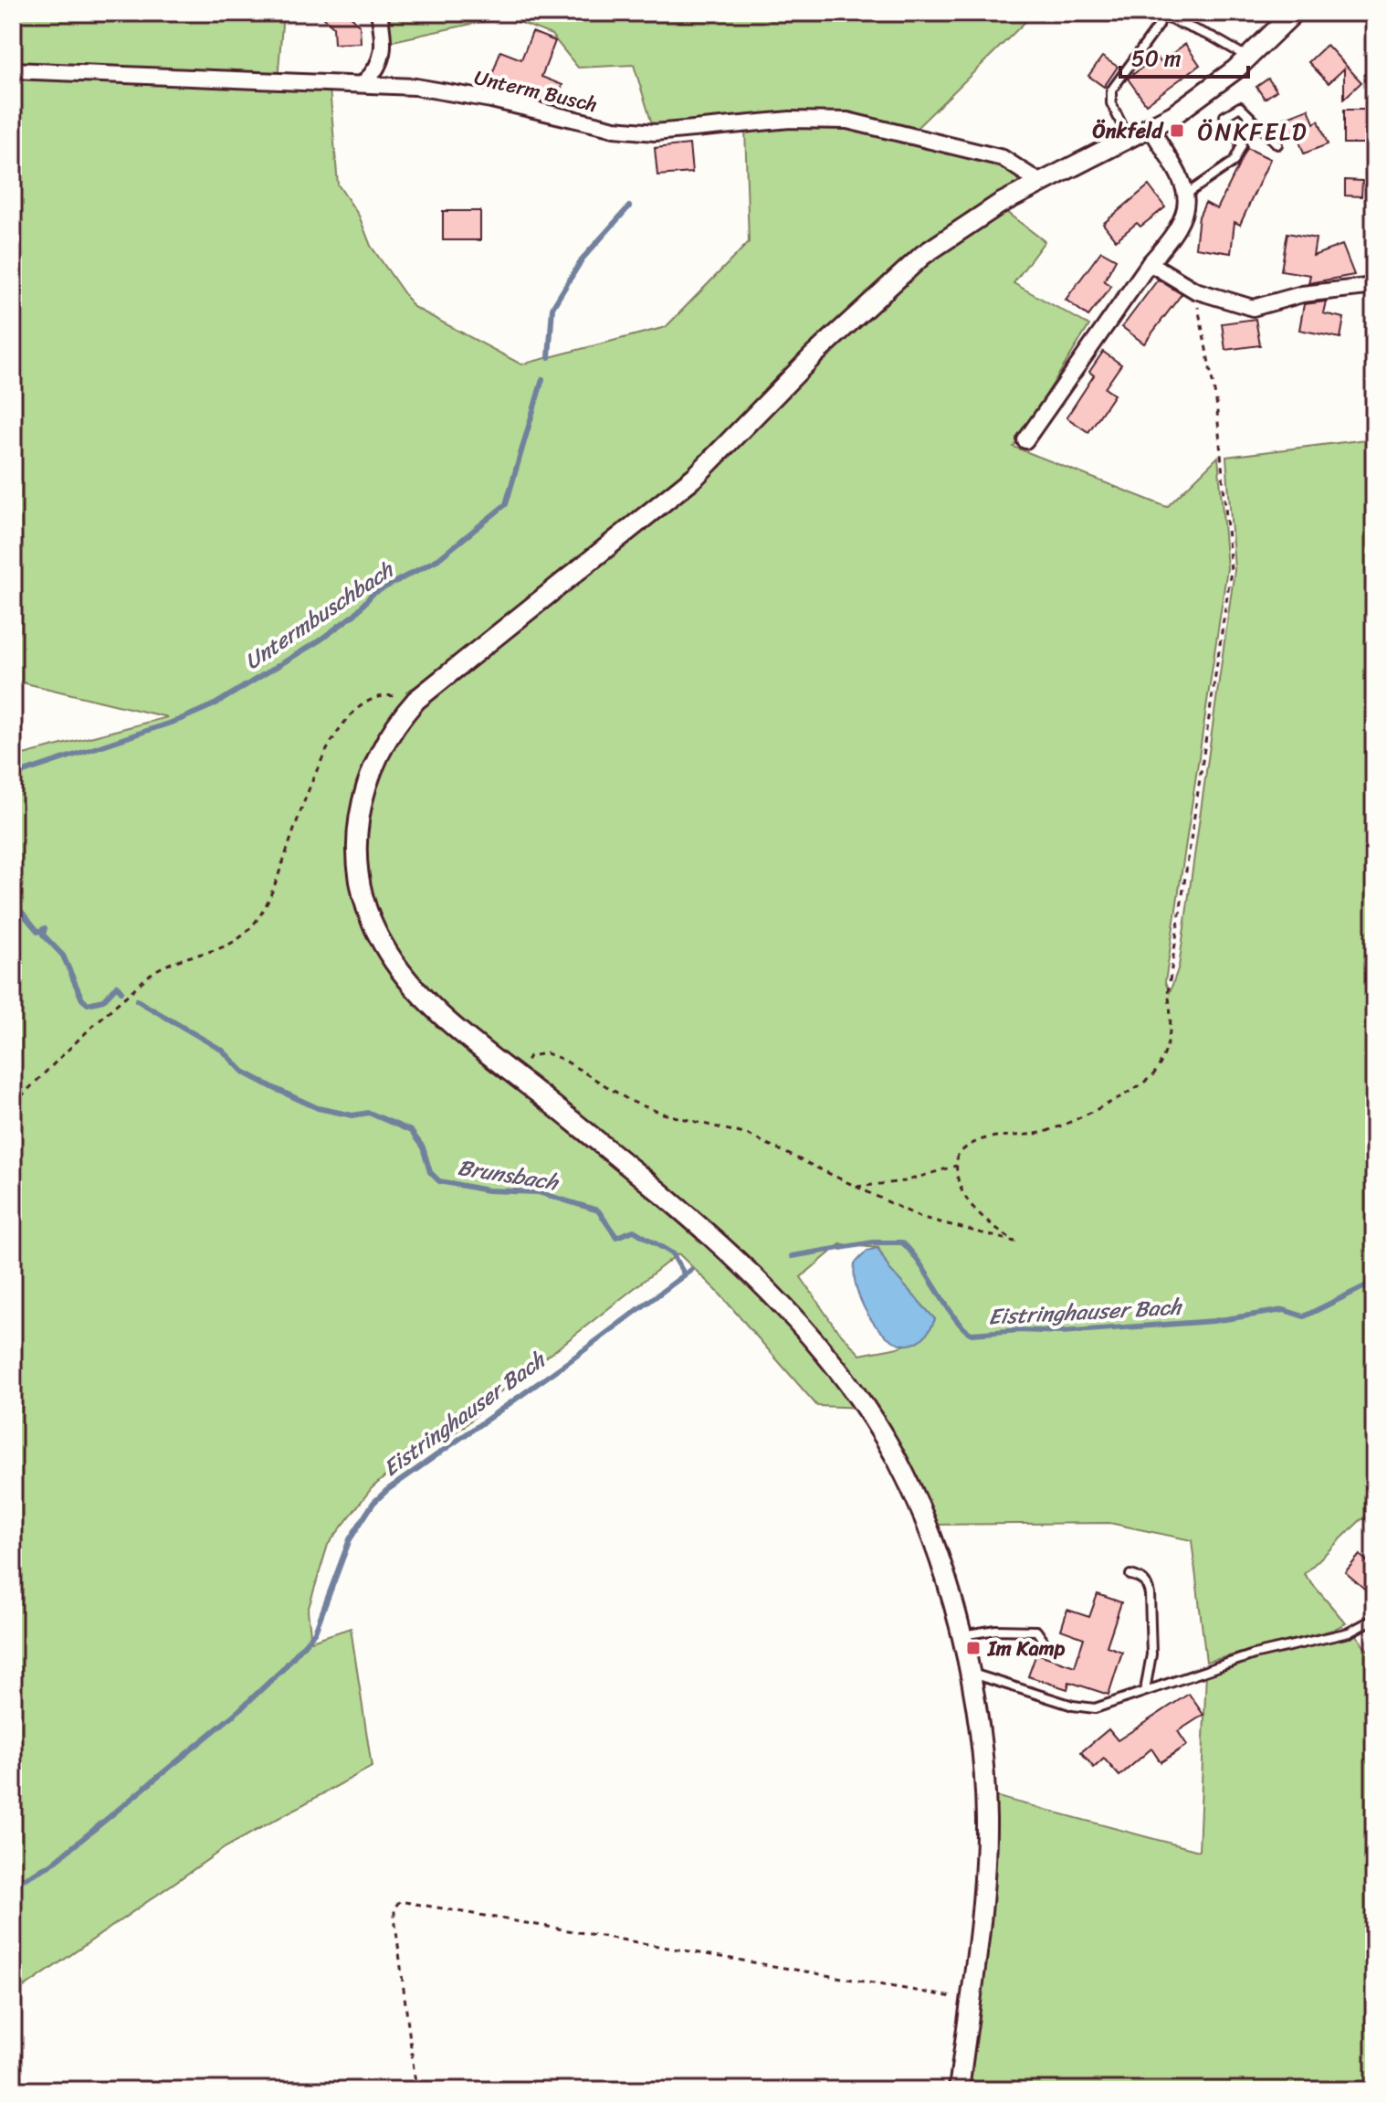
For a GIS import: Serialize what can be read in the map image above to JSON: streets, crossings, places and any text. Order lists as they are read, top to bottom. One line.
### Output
{"streets":{"street":["Unterm Busch"]},"districts":["ÖNKFELD"],"water":["Untermbuschbach","Brunsbach","Eistringhauser Bach"],"places":{"transit":["Önkfeld","Im Kamp"]},"scale_bar":"50 m"}
